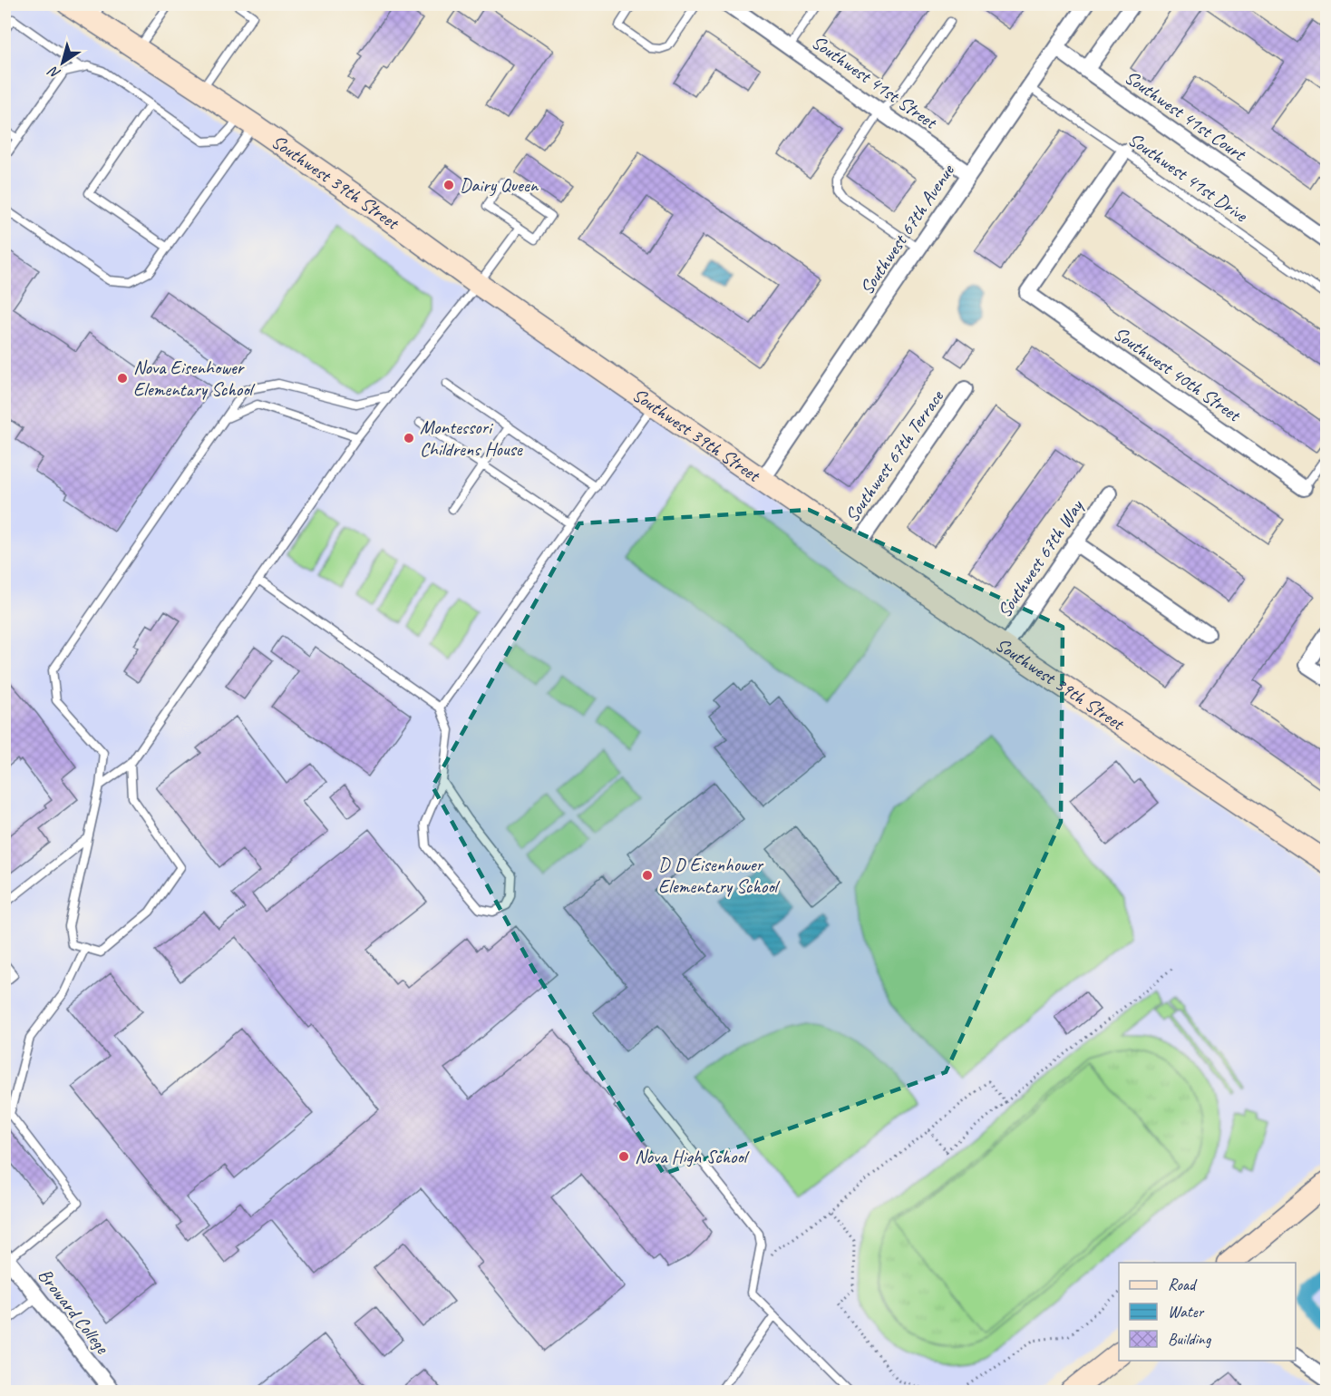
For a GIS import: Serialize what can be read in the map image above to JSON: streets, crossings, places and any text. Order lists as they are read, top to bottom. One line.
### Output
{"streets":{"street":["Southwest 41st Street","Southwest 41st Court","Southwest 39th Street","Southwest 67th Avenue","Southwest 40th Street","Southwest 67th Terrace","Southwest 67th Way","Broward College"],"lane":["Southwest 41st Drive"]},"crossings":[["Southwest 41st Street","Southwest 67th Avenue"],["Southwest 41st Court","Southwest 67th Avenue"],["Southwest 41st Drive","Southwest 67th Avenue"],["Southwest 41st Drive","Southwest 40th Street"],["Southwest 39th Street","Southwest 67th Avenue"],["Southwest 39th Street","Southwest 67th Terrace"],["Southwest 39th Street","Southwest 67th Way"]],"places":["Dairy Queen","Nova Eisenhower Elementary School","Montessori Childrens House","D D Eisenhower Elementary School","Nova High School"],"legend":["Road","Water","Building"],"north":"bottom left"}
